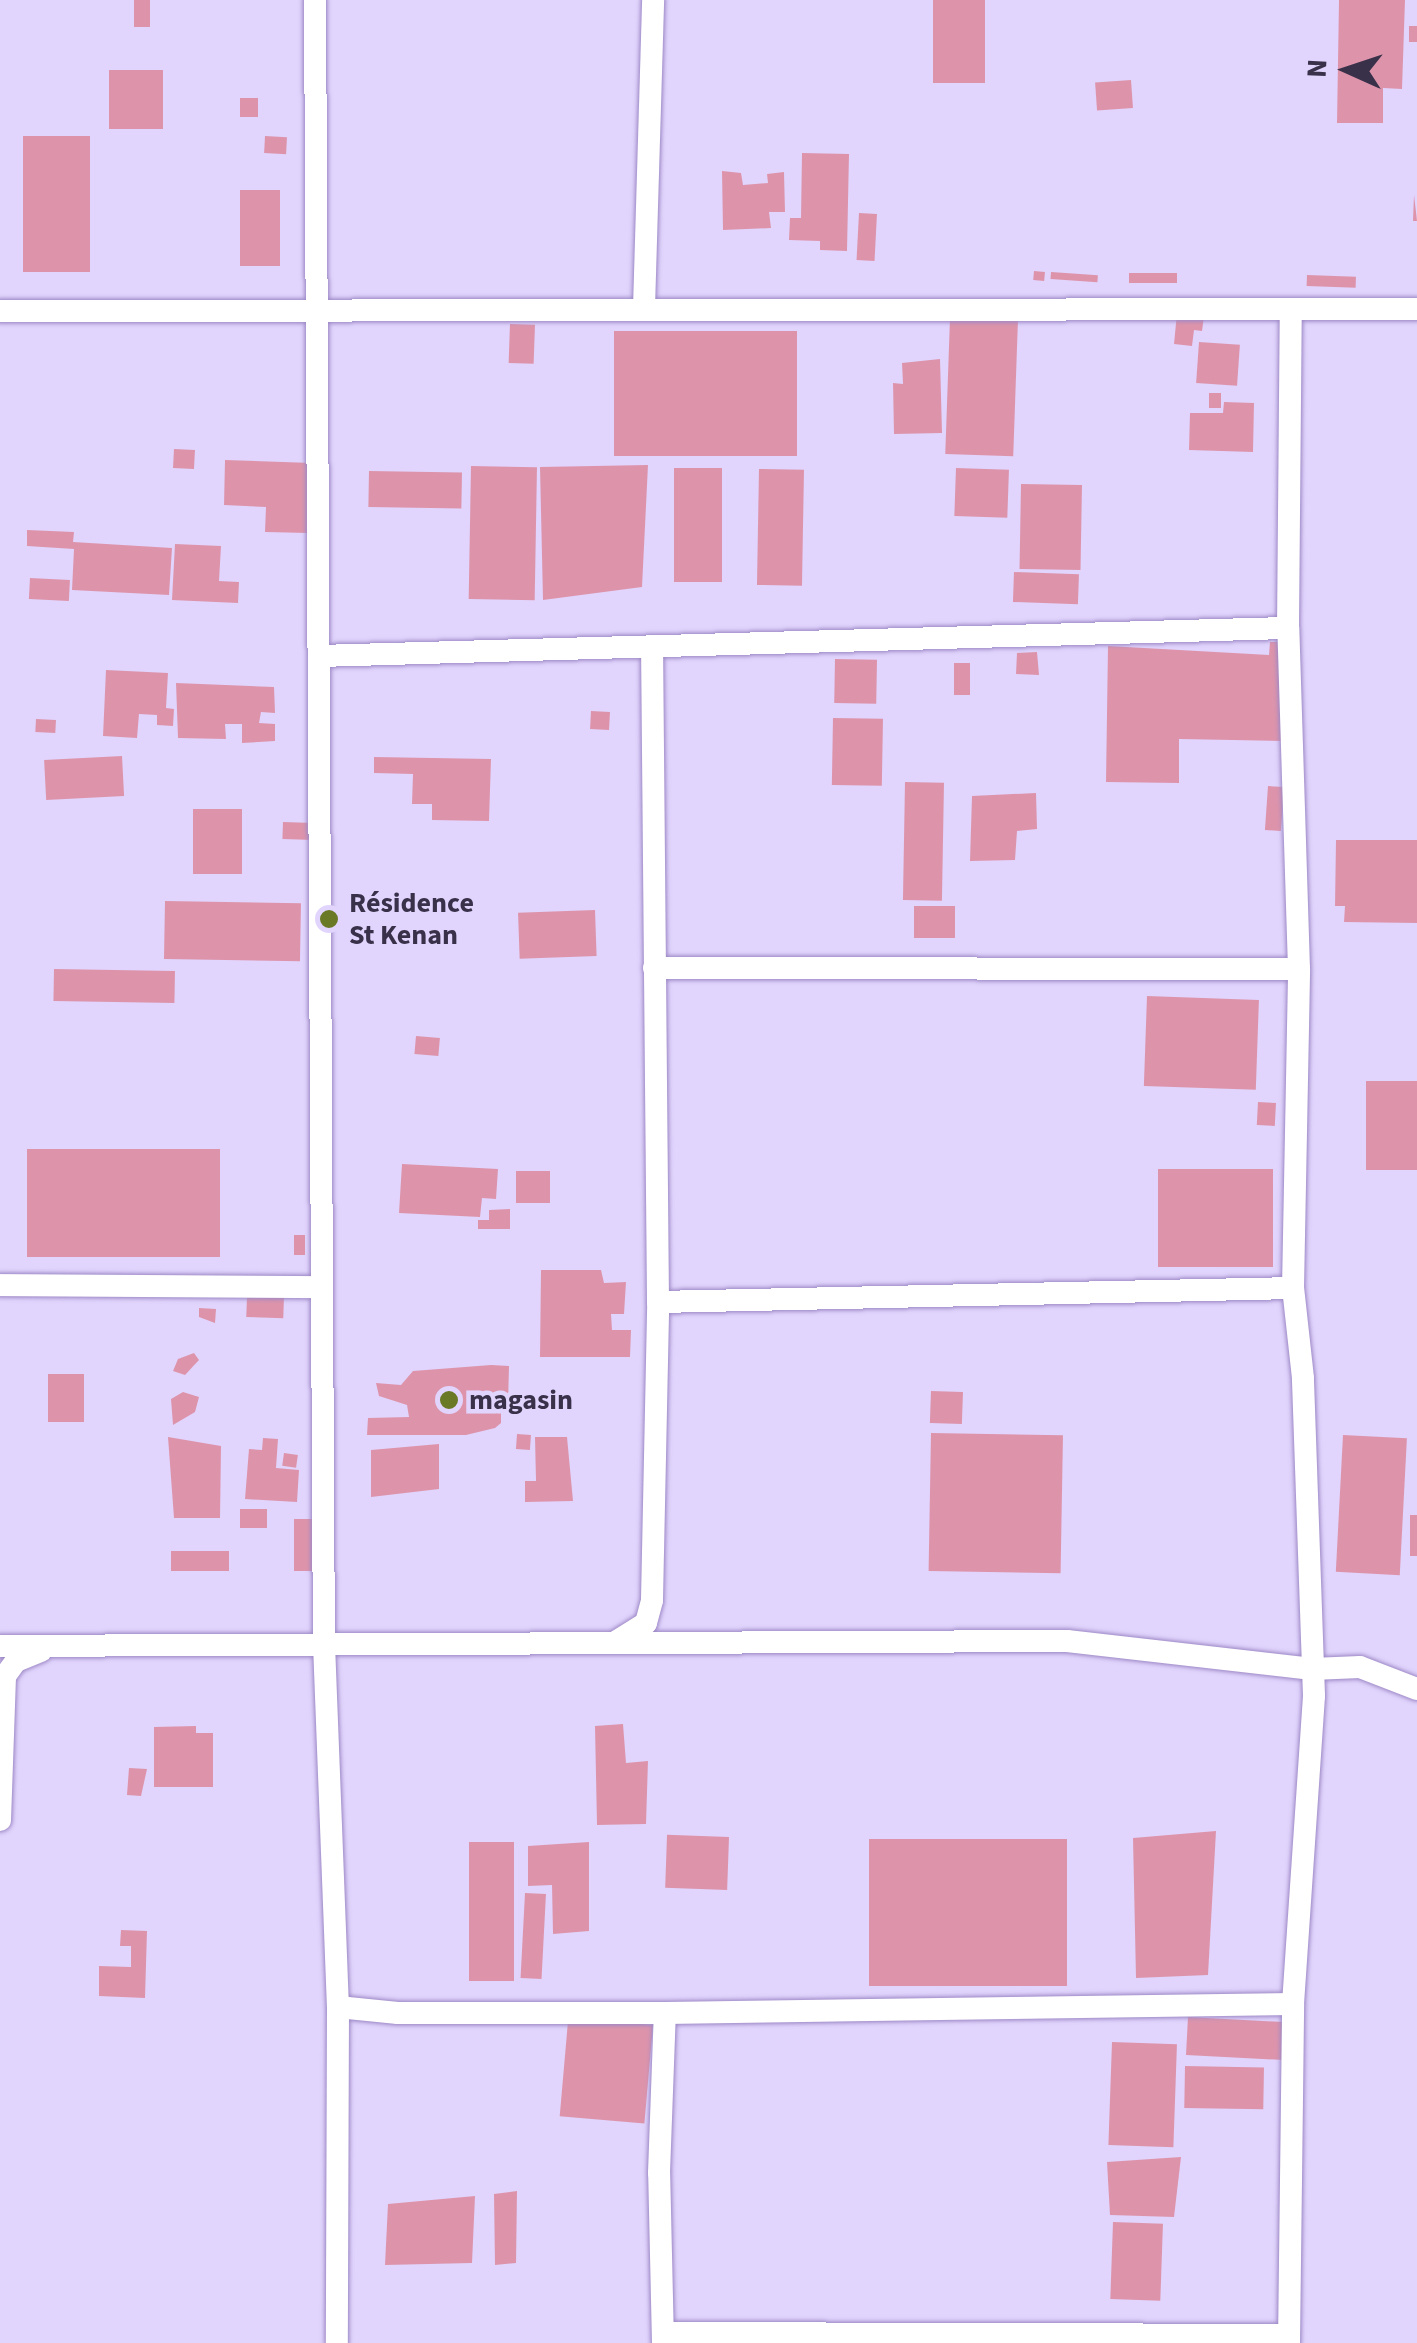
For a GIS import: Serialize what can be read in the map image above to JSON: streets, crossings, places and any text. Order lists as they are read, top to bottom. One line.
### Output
{"places":["Résidence St Kenan","magasin"],"north":"left"}
